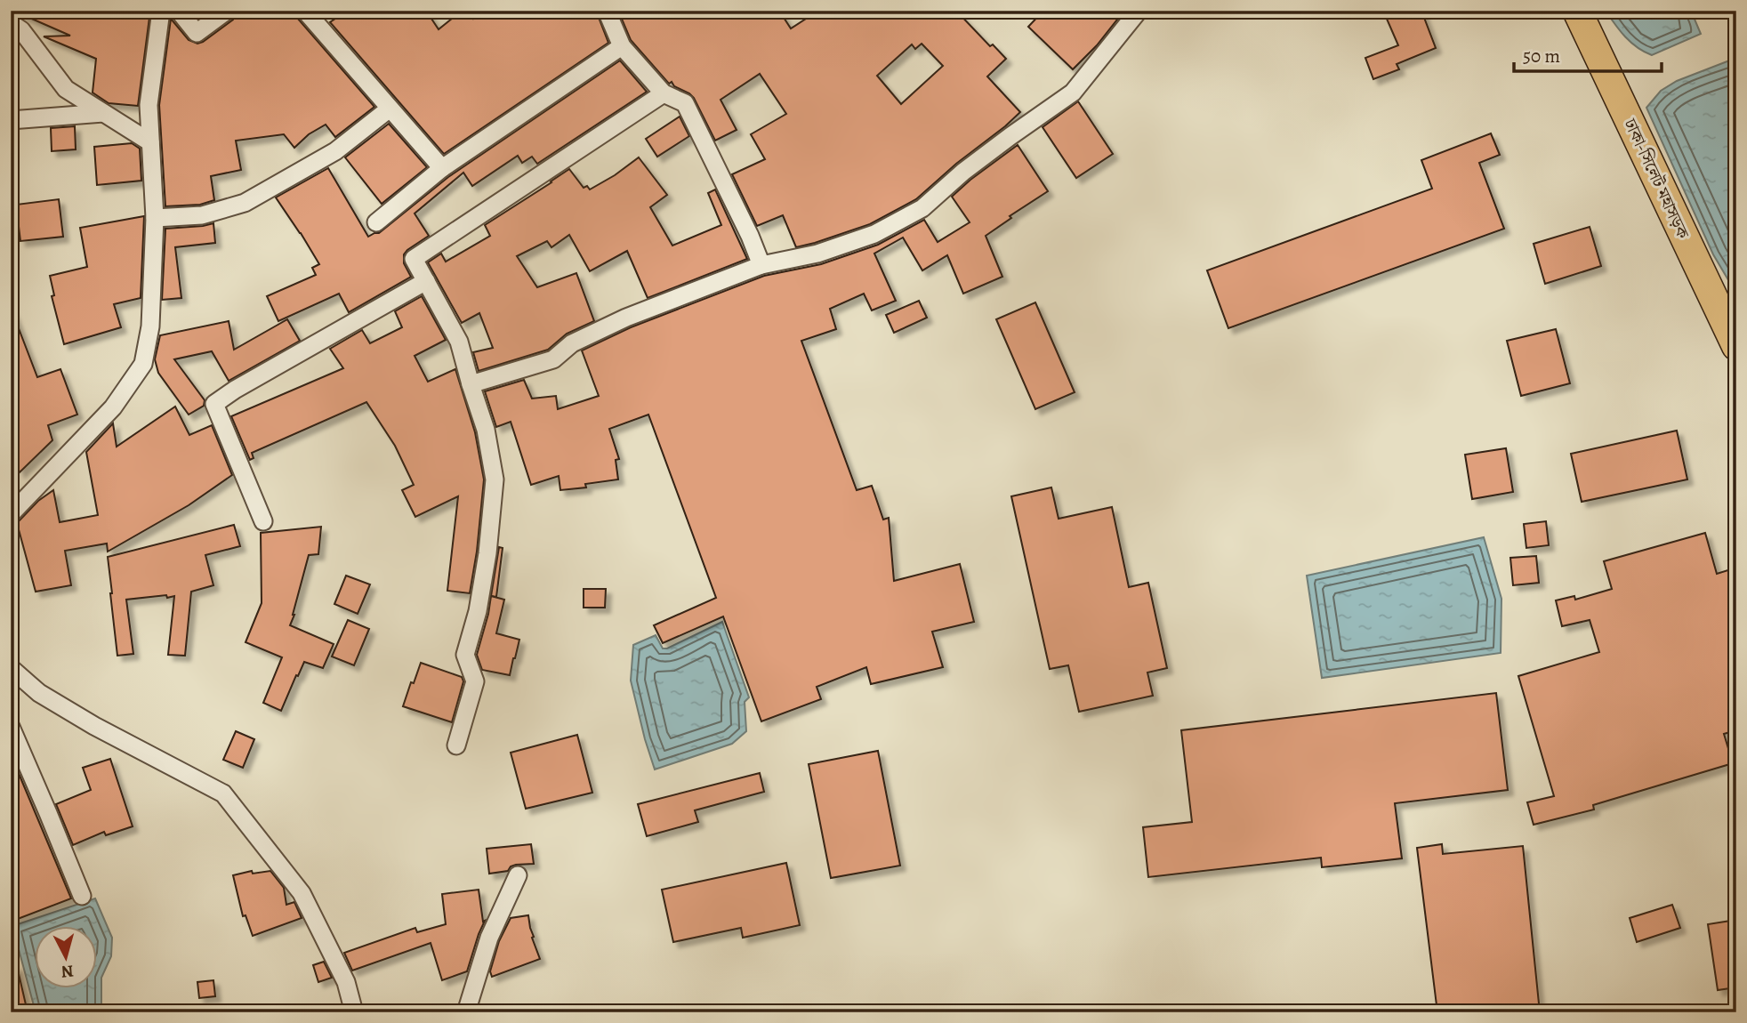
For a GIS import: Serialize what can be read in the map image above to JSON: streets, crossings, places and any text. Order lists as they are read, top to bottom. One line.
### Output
{"streets":{"highway":["ঢাকা-সিলেট মহাসড়ক"]},"scale_bar":"50 m","north":"bottom"}
